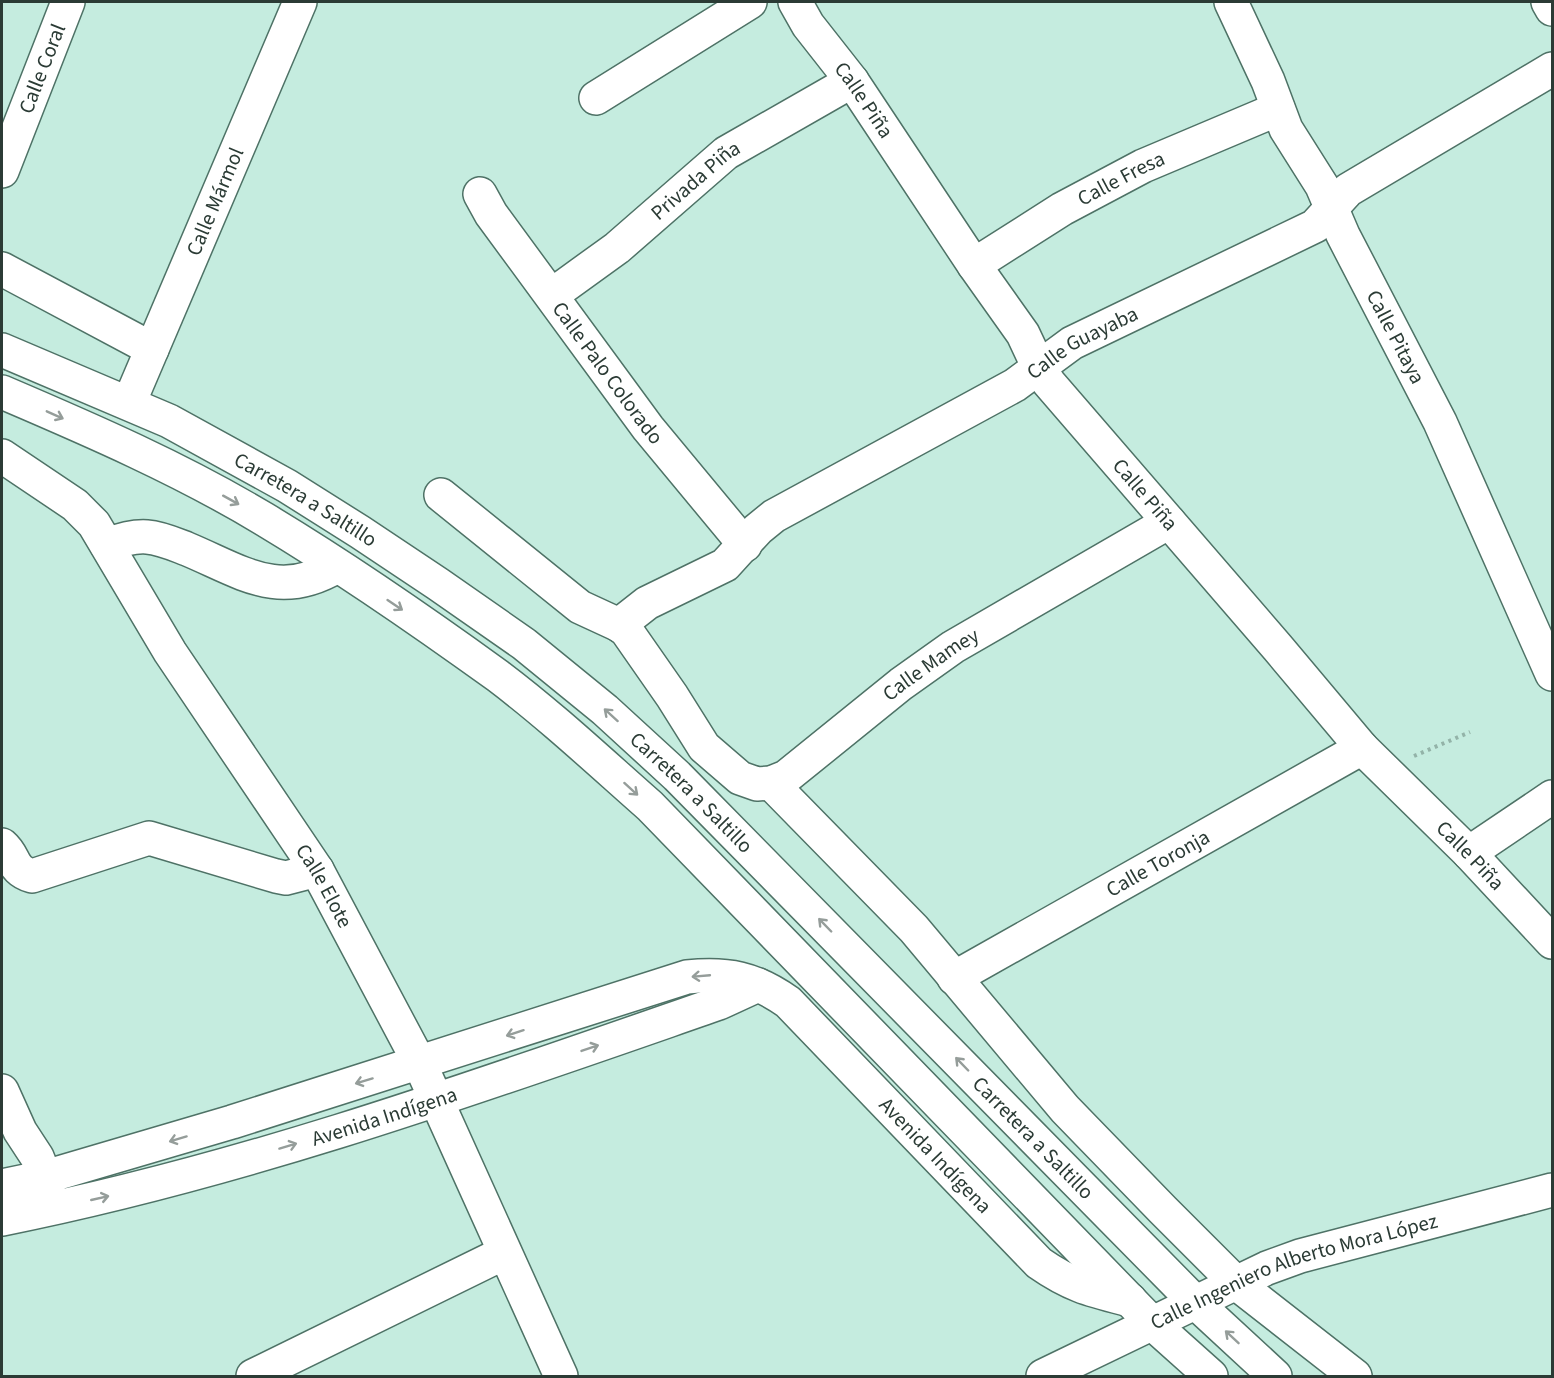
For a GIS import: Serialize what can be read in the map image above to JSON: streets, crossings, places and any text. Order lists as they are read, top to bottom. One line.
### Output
{"streets":{"street":["Calle Coral","Calle Piña","Calle Fresa","Privada Piña","Calle Mármol","Calle Pitaya","Calle Guayaba","Calle Palo Colorado","Carretera a Saltillo","Calle Mamey","Calle Toronja","Calle Elote","Avenida Indígena","Calle Ingeniero Alberto Mora López"]},"crossings":[["Calle Piña","Calle Fresa"],["Calle Piña","Privada Piña"],["Calle Piña","Calle Guayaba"],["Calle Piña","Calle Mamey"],["Calle Piña","Calle Toronja"],["Calle Fresa","Calle Pitaya"],["Privada Piña","Calle Palo Colorado"],["Calle Mármol","Carretera a Saltillo"],["Calle Pitaya","Calle Guayaba"],["Calle Guayaba","Calle Palo Colorado"],["Carretera a Saltillo","Avenida Indígena"],["Carretera a Saltillo","Calle Ingeniero Alberto Mora López"],["Calle Elote","Avenida Indígena"]]}
